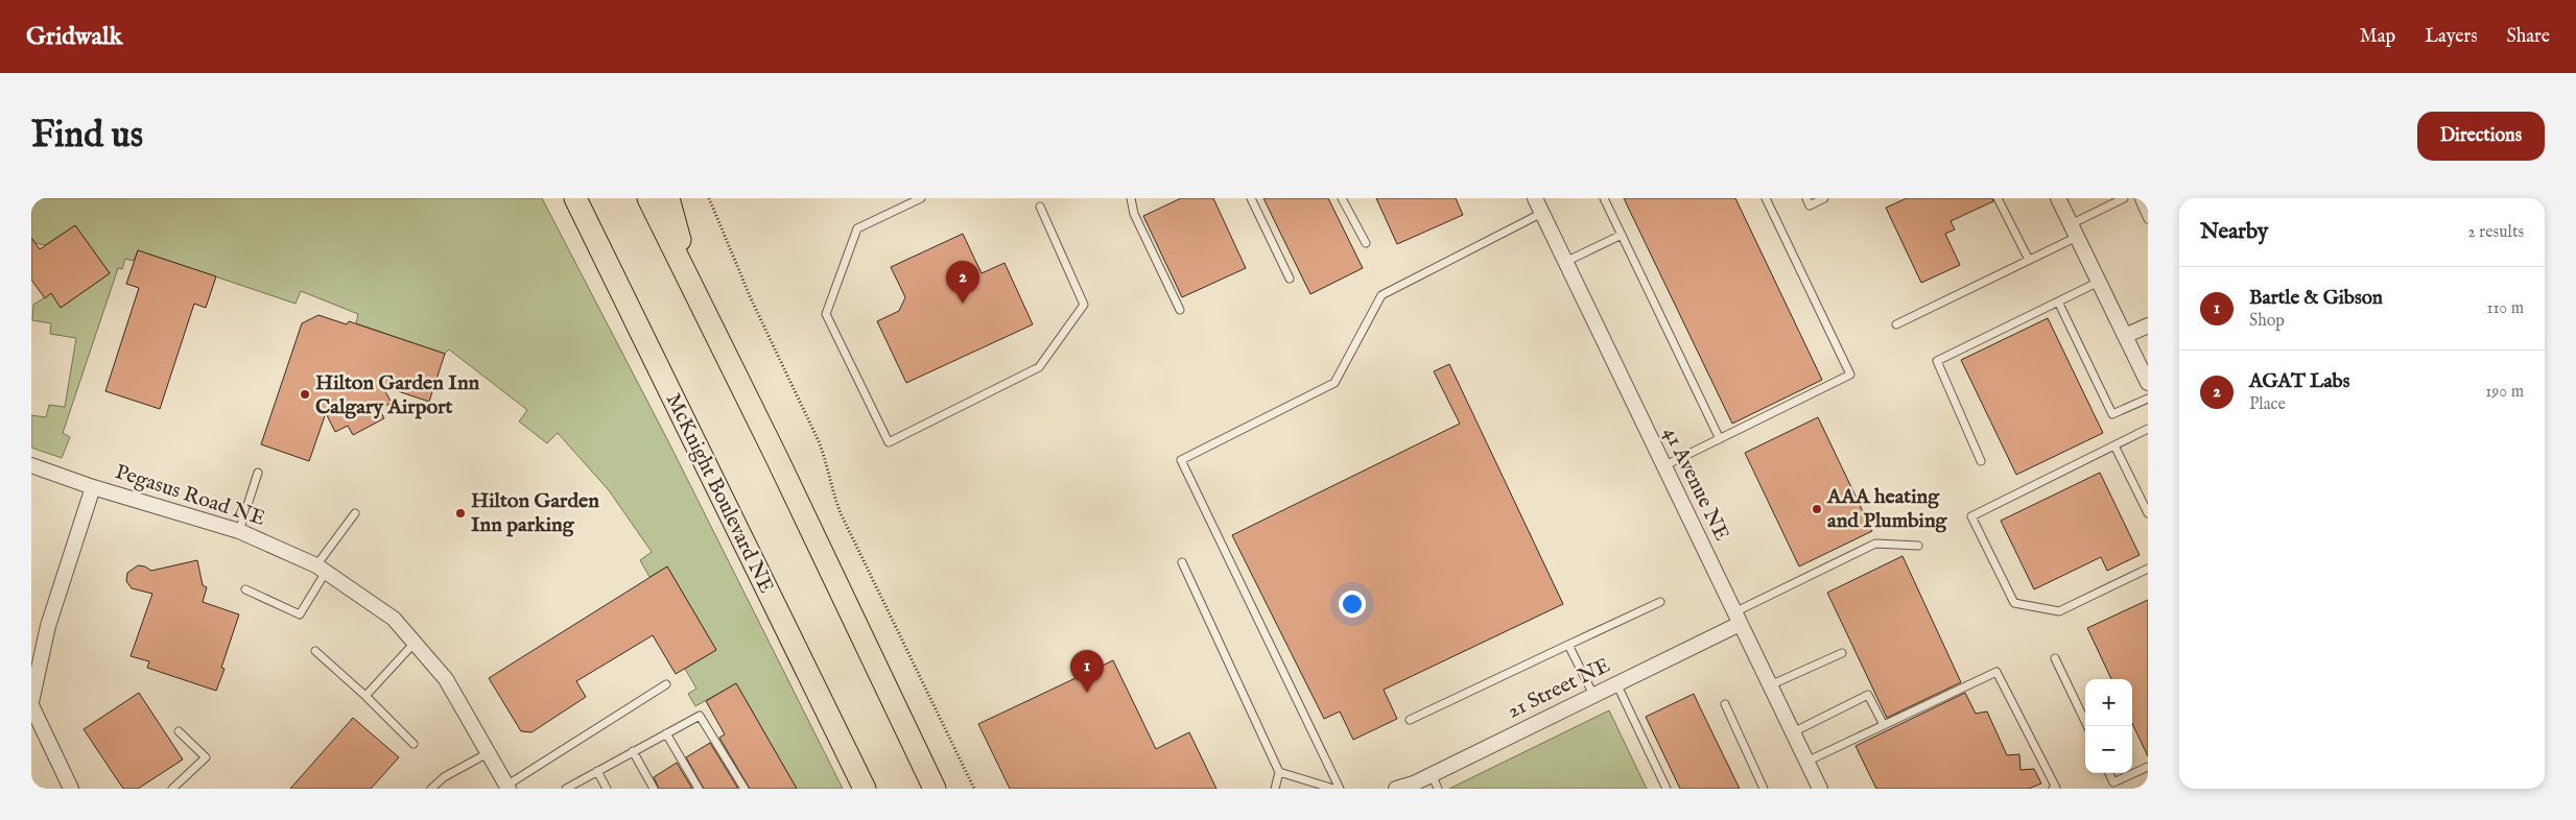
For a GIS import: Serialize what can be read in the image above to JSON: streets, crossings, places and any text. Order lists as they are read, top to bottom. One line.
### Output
{"streets":{"main road":["McKnight Boulevard NE"],"street":["41 Avenue NE","Pegasus Road NE","21 Street NE"]},"crossings":[["41 Avenue NE","21 Street NE"]],"places":["Hilton Garden Inn Calgary Airport","AAA heating and Plumbing","Hilton Garden Inn parking"],"page":{"header":"Gridwalk","nav":["Map","Layers","Share"],"buttons":"Directions","title":"Find us","heading":["Nearby","2 results"],"pins":["2","1"],"list":[{"mark":"1","name":"Bartle & Gibson","note":"Shop","value":"110 m"},{"mark":"2","name":"AGAT Labs","note":"Place","value":"190 m"}],"map_buttons":["+","−"]}}
